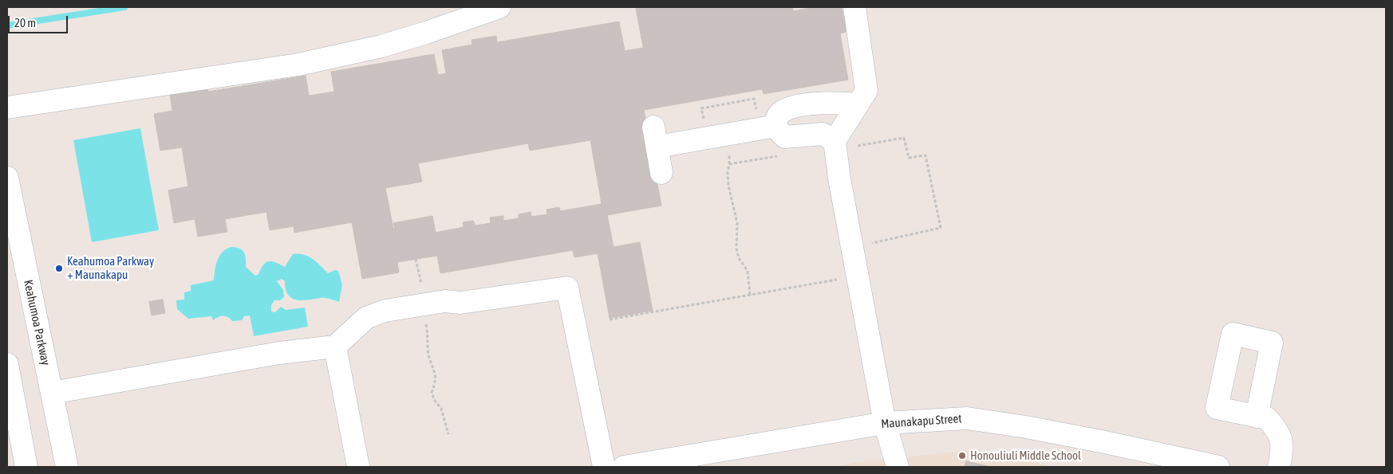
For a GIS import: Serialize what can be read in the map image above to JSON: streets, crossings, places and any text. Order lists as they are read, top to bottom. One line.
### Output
{"streets":{"street":["Keahumoa Parkway","Maunakapu Street"]},"places":["Keahumoa Parkway + Maunakapu","Honouliuli Middle School"],"scale_bar":"20 m"}
